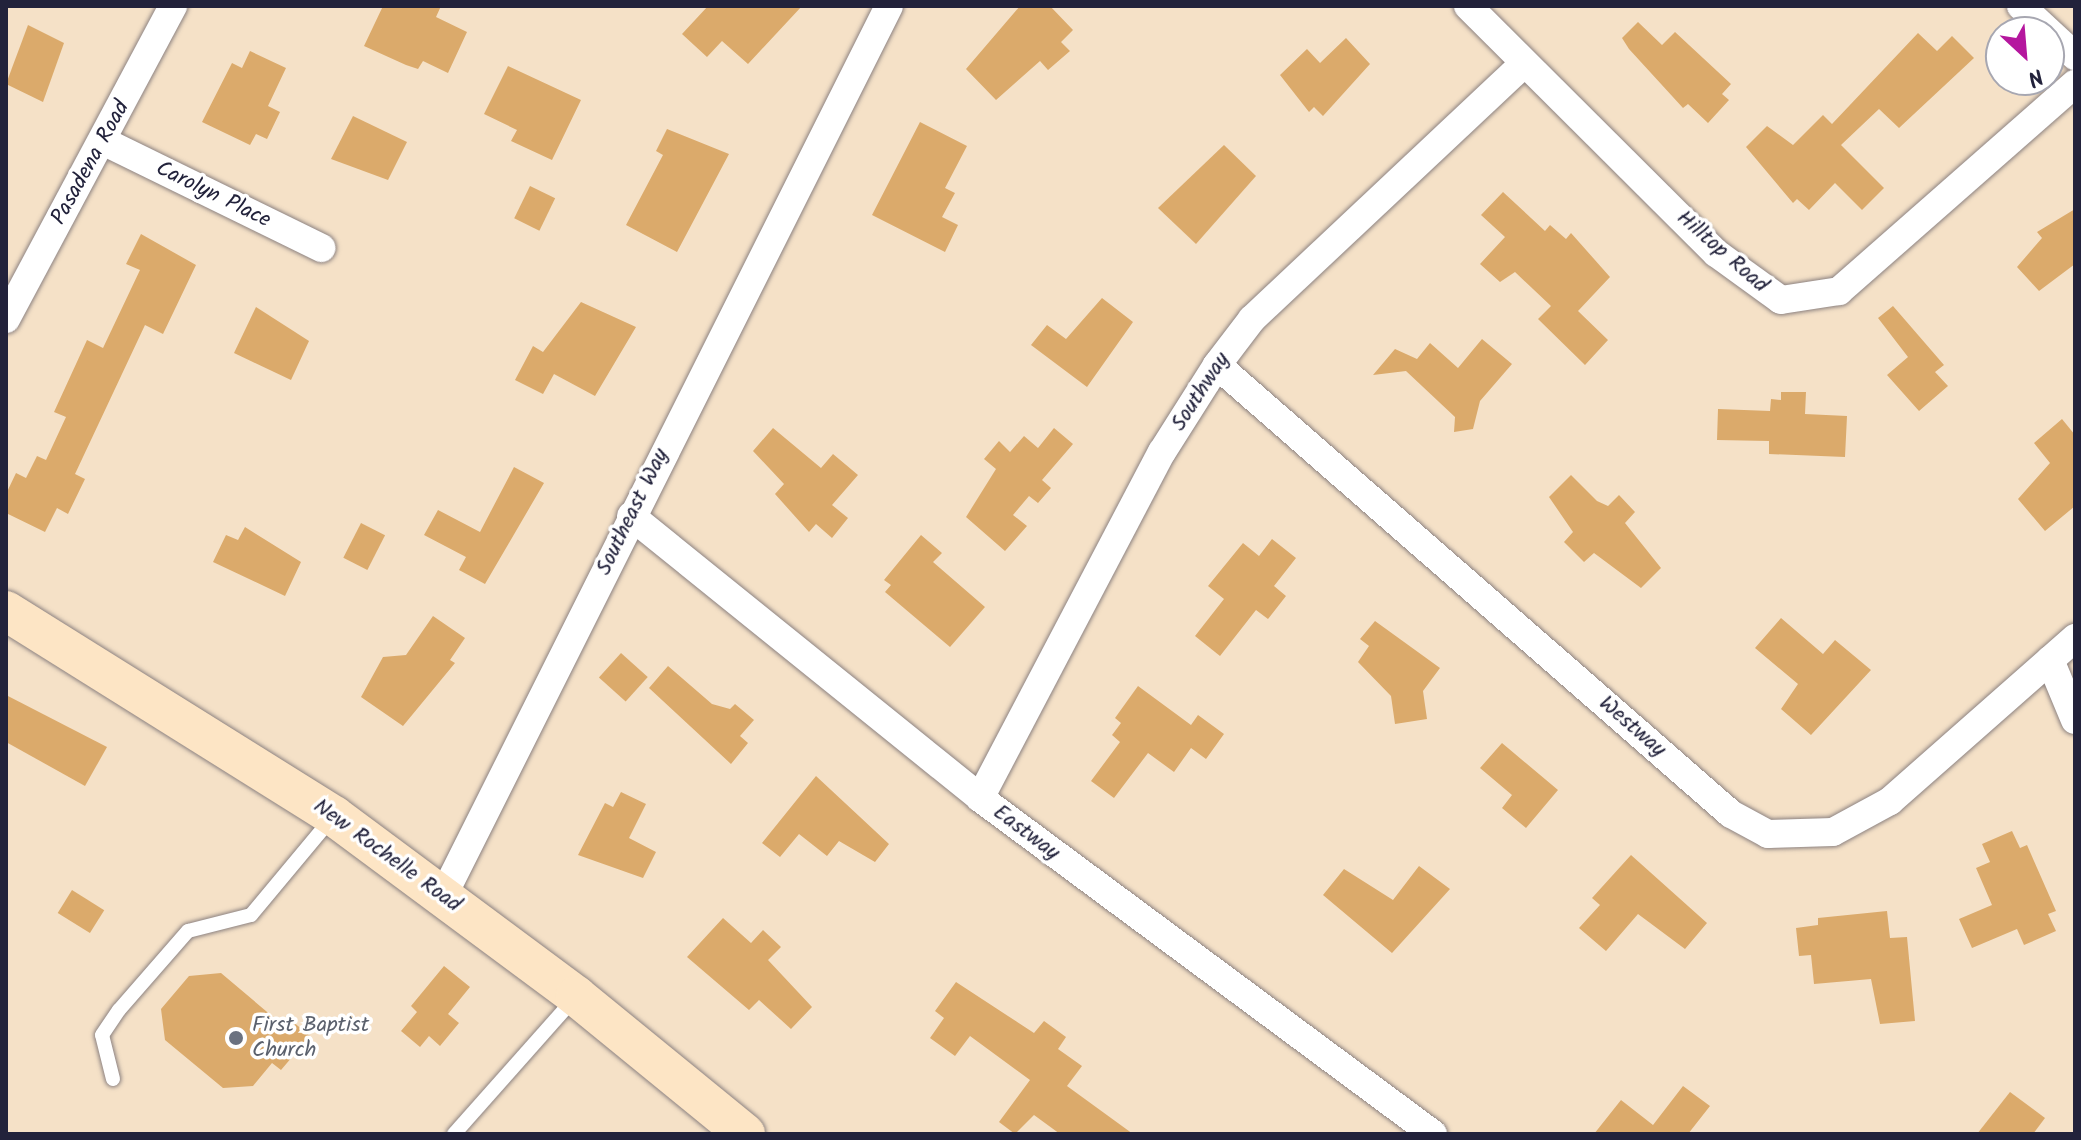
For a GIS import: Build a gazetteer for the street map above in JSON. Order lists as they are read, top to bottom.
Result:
{
  "streets": {
    "main road": ["New Rochelle Road"],
    "street": [
      "Pasadena Road",
      "Carolyn Place",
      "Hilltop Road",
      "Southway",
      "Southeast Way",
      "Westway",
      "Eastway"
    ]
  },
  "crossings": [
    ["Pasadena Road", "Carolyn Place"],
    ["Hilltop Road", "Southway"],
    ["Southway", "Westway"],
    ["Southway", "Eastway"],
    ["Southeast Way", "Eastway"],
    ["Southeast Way", "New Rochelle Road"]
  ],
  "places": ["First Baptist Church"],
  "north": "bottom right"
}
